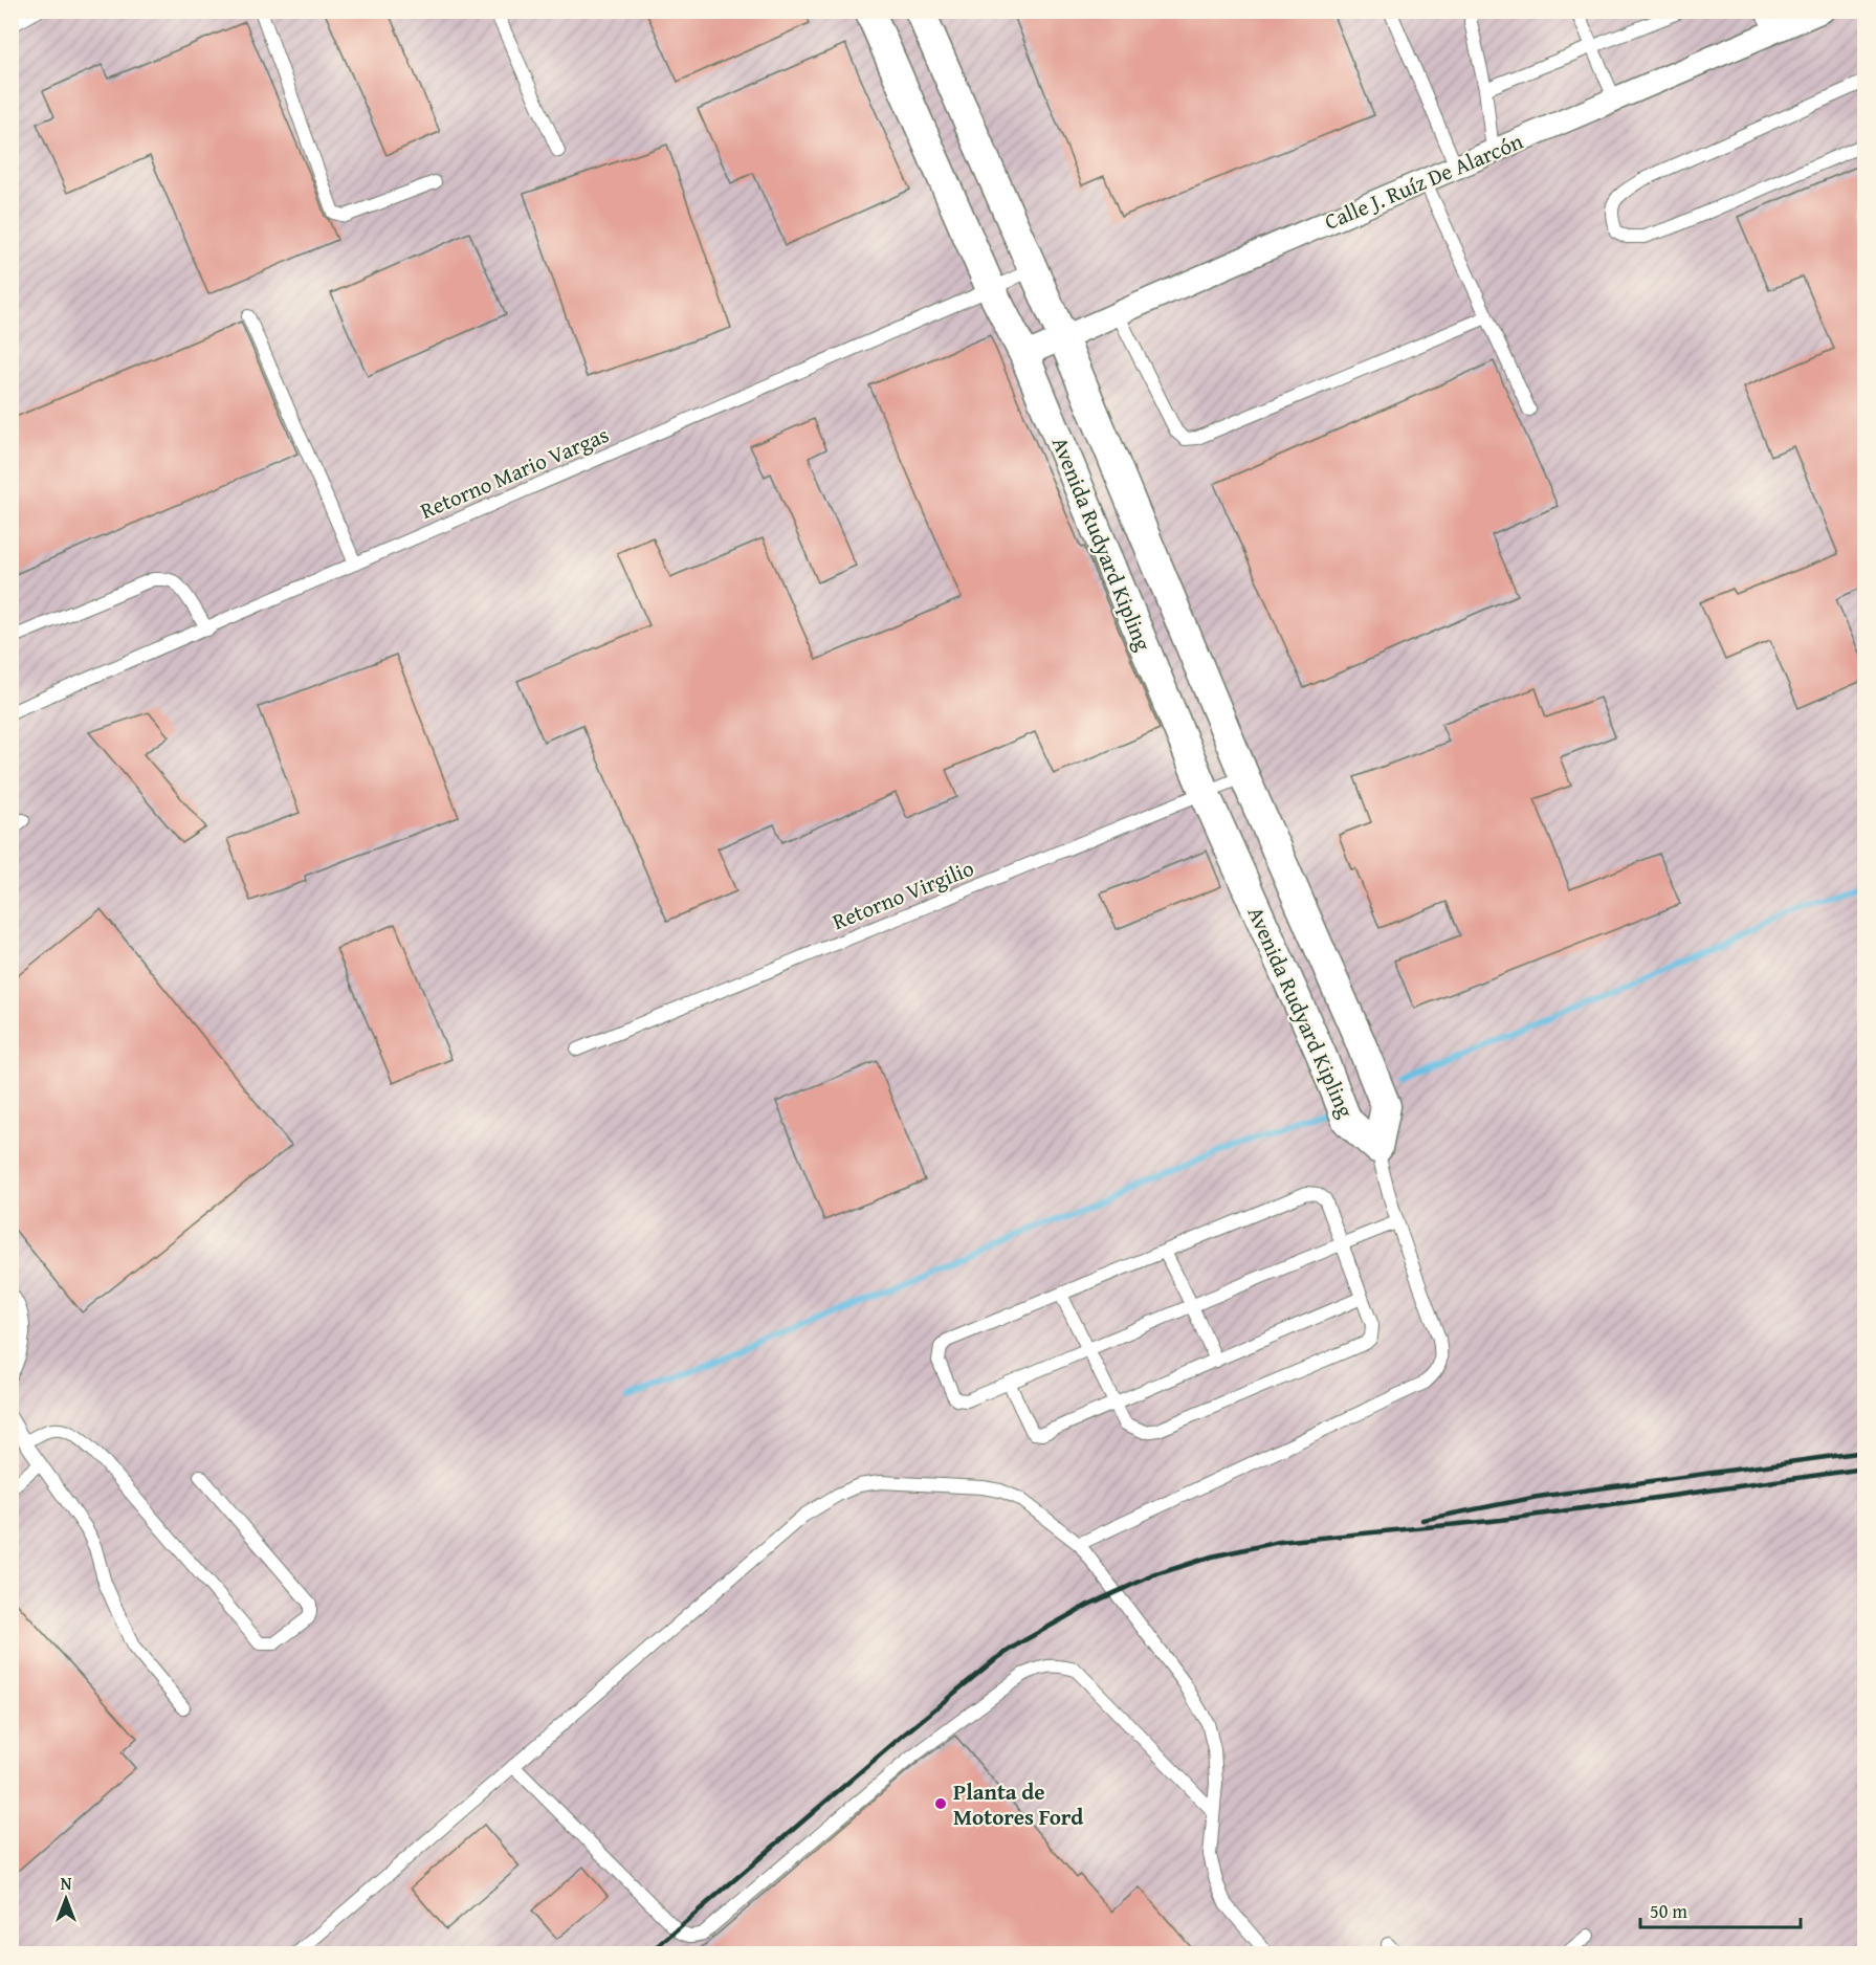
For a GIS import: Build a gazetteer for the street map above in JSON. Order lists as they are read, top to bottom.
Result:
{
  "streets": {
    "street": ["Calle J. Ruíz De Alarcón", "Avenida Rudyard Kipling"],
    "lane": ["Retorno Mario Vargas", "Retorno Virgilio"]
  },
  "crossings": [
    ["Calle J. Ruíz De Alarcón", "Avenida Rudyard Kipling"],
    ["Retorno Mario Vargas", "Avenida Rudyard Kipling"],
    ["Avenida Rudyard Kipling", "Retorno Virgilio"]
  ],
  "places": ["Planta de Motores Ford"],
  "scale_bar": "50 m",
  "north": "top"
}
